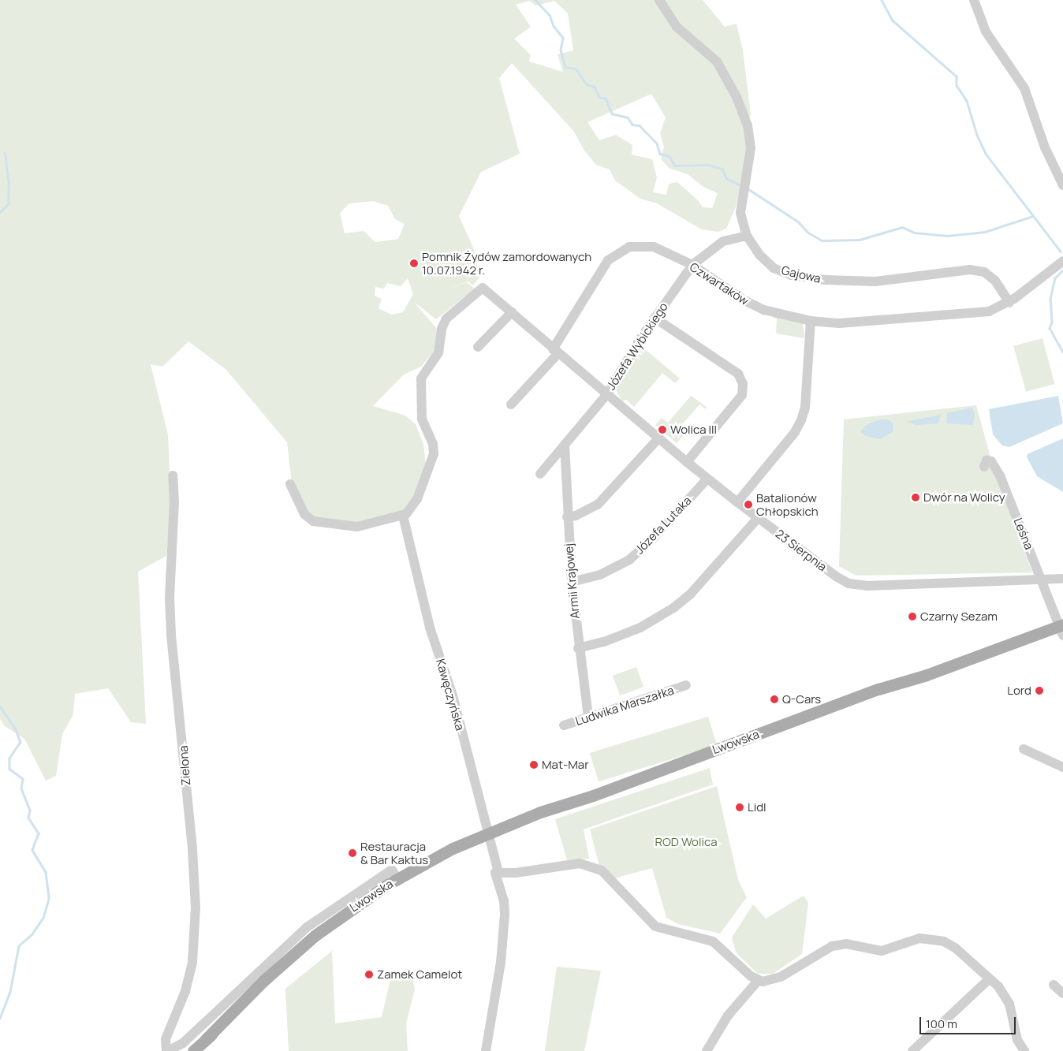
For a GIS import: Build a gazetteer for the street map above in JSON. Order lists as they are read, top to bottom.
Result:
{
  "streets": {
    "main road": ["Lwowska"],
    "street": [
      "Gajowa",
      "Czwartaków",
      "Józefa Wybickiego",
      "Józefa Lutaka",
      "Leśna",
      "23 Sierpnia",
      "Armii Krajowej",
      "Kawęczyńska",
      "Ludwika Marszałka",
      "Zielona"
    ]
  },
  "crossings": [
    ["Gajowa", "Czwartaków"],
    ["Gajowa", "Józefa Wybickiego"],
    ["Czwartaków", "Józefa Wybickiego"],
    ["Czwartaków", "23 Sierpnia"],
    ["Józefa Wybickiego", "23 Sierpnia"],
    ["Józefa Wybickiego", "Armii Krajowej"],
    ["Józefa Lutaka", "23 Sierpnia"],
    ["Józefa Lutaka", "Armii Krajowej"],
    ["Leśna", "23 Sierpnia"],
    ["Leśna", "Lwowska"],
    ["23 Sierpnia", "Kawęczyńska"],
    ["Armii Krajowej", "Ludwika Marszałka"],
    ["Kawęczyńska", "Lwowska"]
  ],
  "parks": ["ROD Wolica"],
  "places": [
    "Pomnik Żydów zamordowanych 10.07.1942 r.",
    "Wolica III",
    "Dwór na Wolicy",
    "Batalionów Chłopskich",
    "Czarny Sezam",
    "Lord",
    "Q-Cars",
    "Mat-Mar",
    "Lidl",
    "Restauracja & Bar Kaktus",
    "Zamek Camelot"
  ],
  "scale_bar": "100 m"
}
